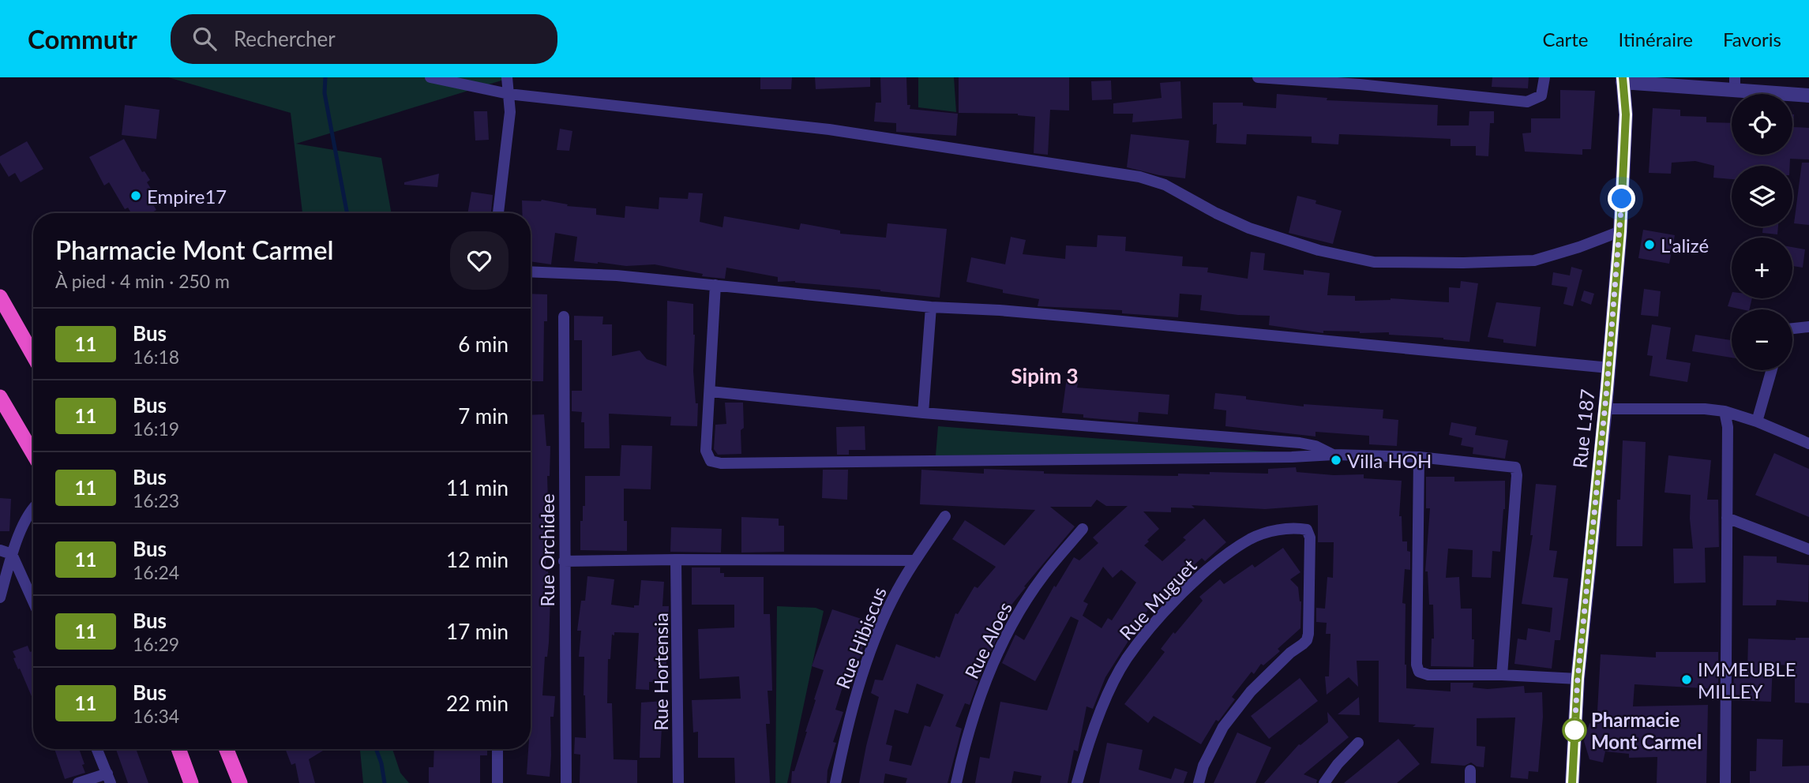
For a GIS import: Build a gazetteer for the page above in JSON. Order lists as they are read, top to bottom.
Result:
{
  "streets": {
    "street": [
      "Rue L187",
      "Rue Orchidee",
      "Rue Muguet",
      "Rue Hibiscus",
      "Rue Aloes",
      "Rue Hortensia"
    ]
  },
  "districts": ["Sipim 3"],
  "places": [
    "Empire17",
    "L'alizé",
    "Villa HOH",
    "IMMEUBLE MILLEY",
    "Pharmacie Mont Carmel"
  ],
  "lines": ["bus line 11"],
  "page": {
    "header": "Commutr",
    "search": "Rechercher",
    "nav": ["Carte", "Itinéraire", "Favoris"],
    "map_buttons": ["+", "−"],
    "heading": ["Pharmacie Mont Carmel", "À pied · 4 min · 250 m"],
    "list": [
      {
        "mark": "11",
        "name": "Bus",
        "note": "16:18",
        "value": "6 min"
      },
      {
        "mark": "11",
        "name": "Bus",
        "note": "16:19",
        "value": "7 min"
      },
      {
        "mark": "11",
        "name": "Bus",
        "note": "16:23",
        "value": "11 min"
      },
      {
        "mark": "11",
        "name": "Bus",
        "note": "16:24",
        "value": "12 min"
      },
      {
        "mark": "11",
        "name": "Bus",
        "note": "16:29",
        "value": "17 min"
      },
      {
        "mark": "11",
        "name": "Bus",
        "note": "16:34",
        "value": "22 min"
      }
    ]
  }
}
